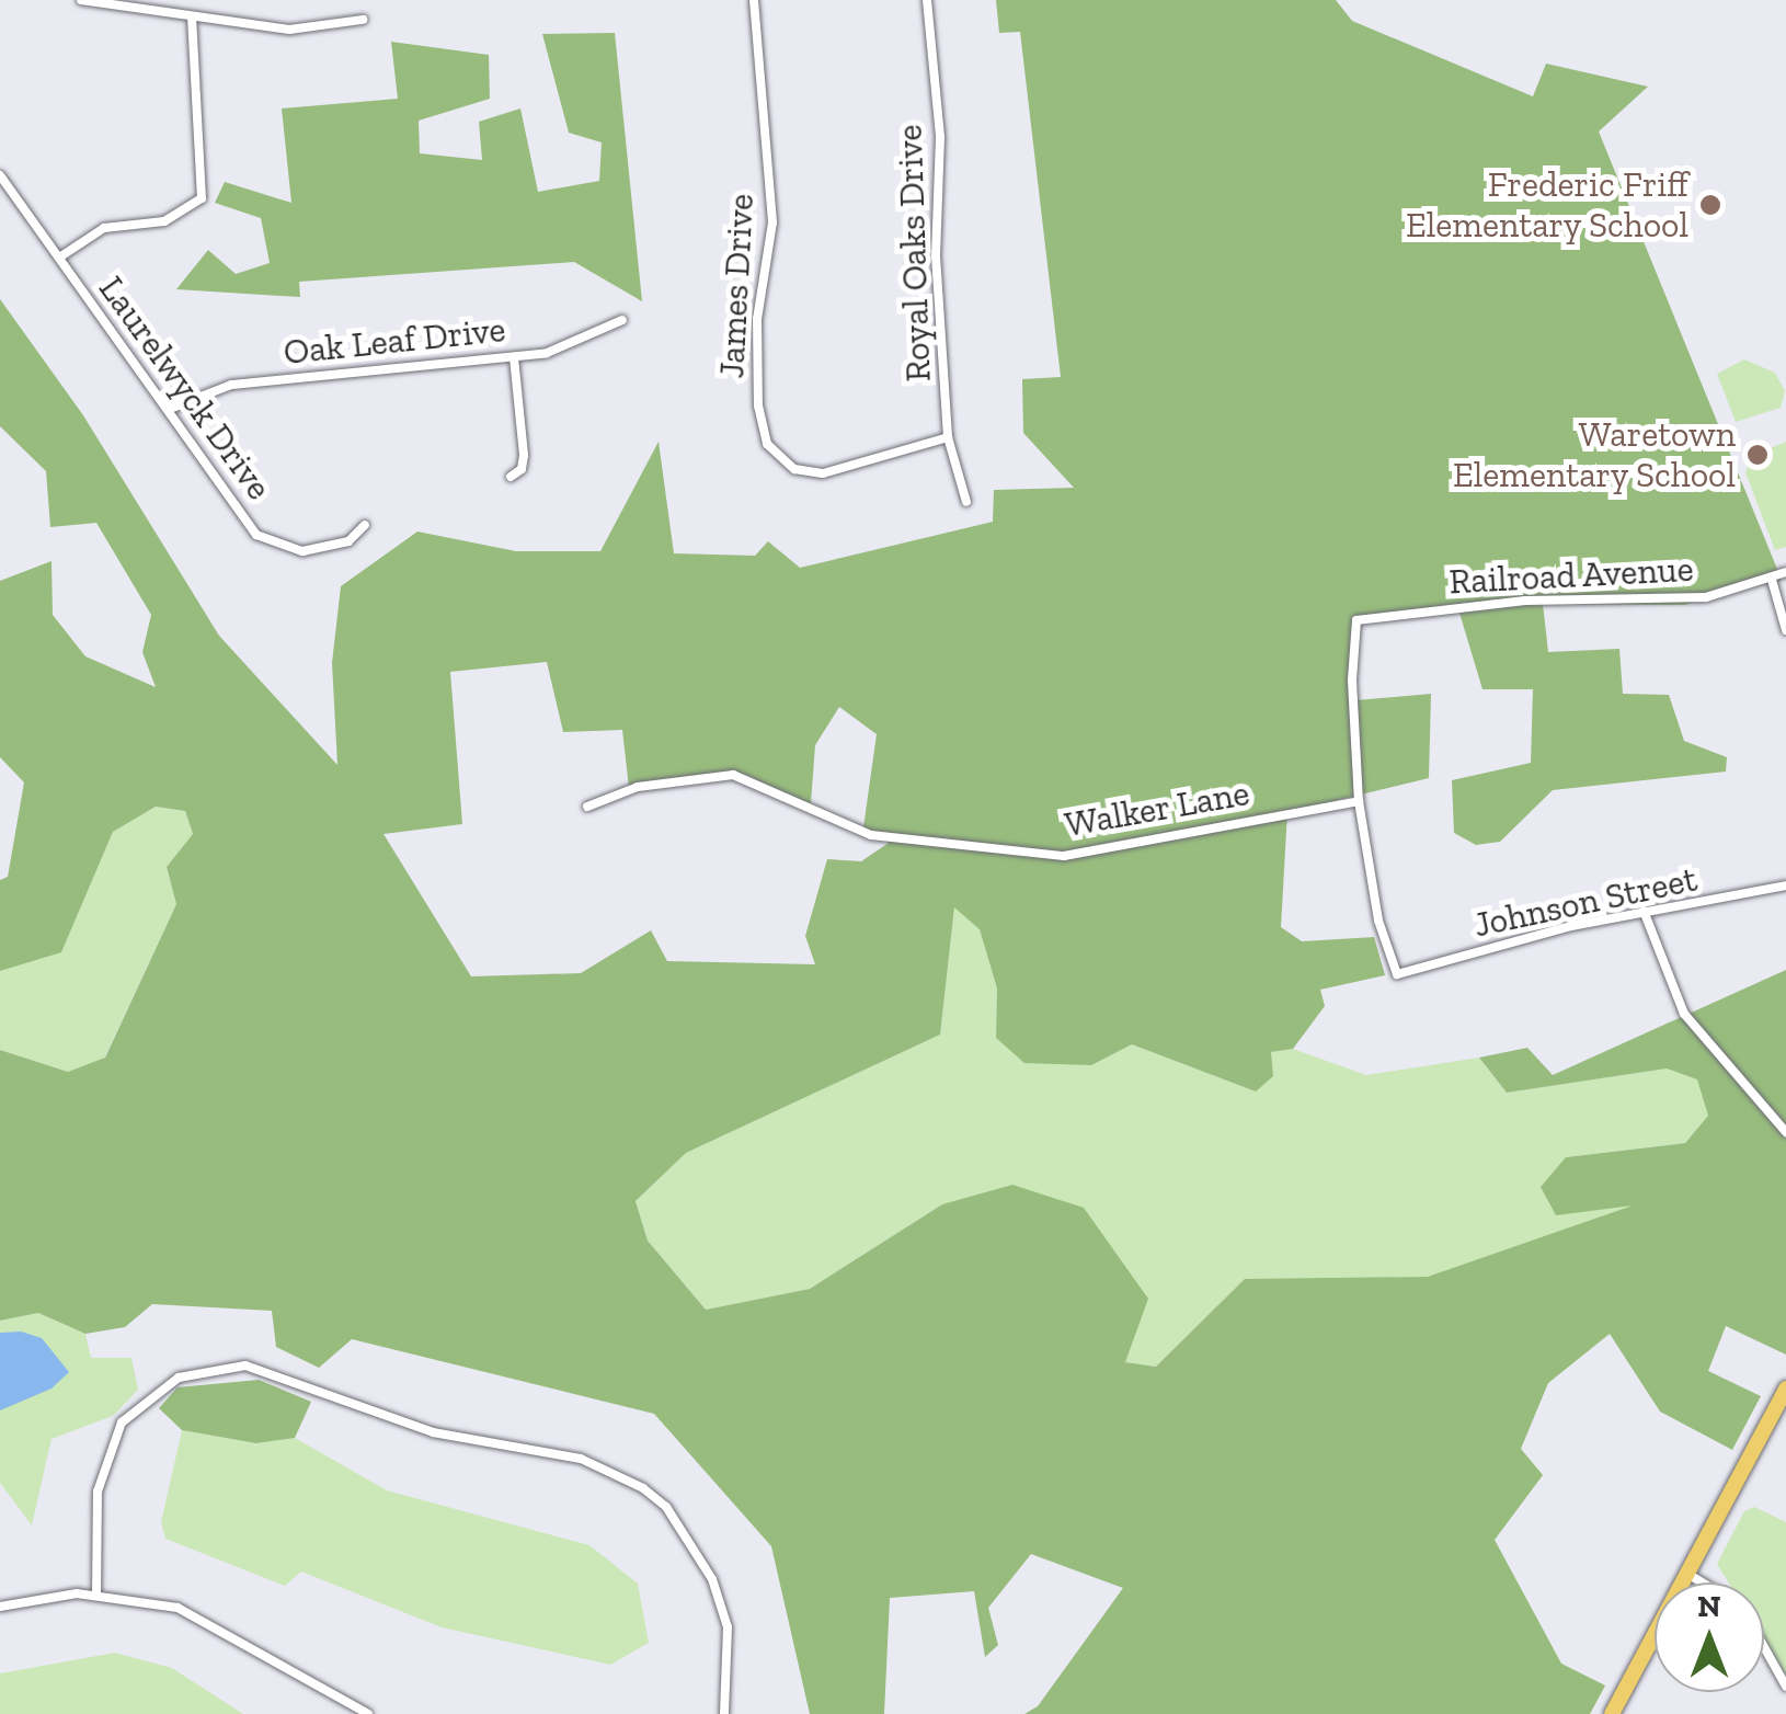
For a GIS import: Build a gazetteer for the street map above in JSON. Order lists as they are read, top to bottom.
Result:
{
  "streets": {
    "street": [
      "Royal Oaks Drive",
      "James Drive",
      "Oak Leaf Drive",
      "Laurelwyck Drive",
      "Railroad Avenue",
      "Walker Lane",
      "Johnson Street"
    ]
  },
  "crossings": [
    ["Royal Oaks Drive", "James Drive"],
    ["Oak Leaf Drive", "Laurelwyck Drive"],
    ["Railroad Avenue", "Walker Lane"],
    ["Railroad Avenue", "Johnson Street"],
    ["Walker Lane", "Johnson Street"]
  ],
  "places": ["Frederic Friff Elementary School", "Waretown Elementary School"],
  "north": "top"
}
